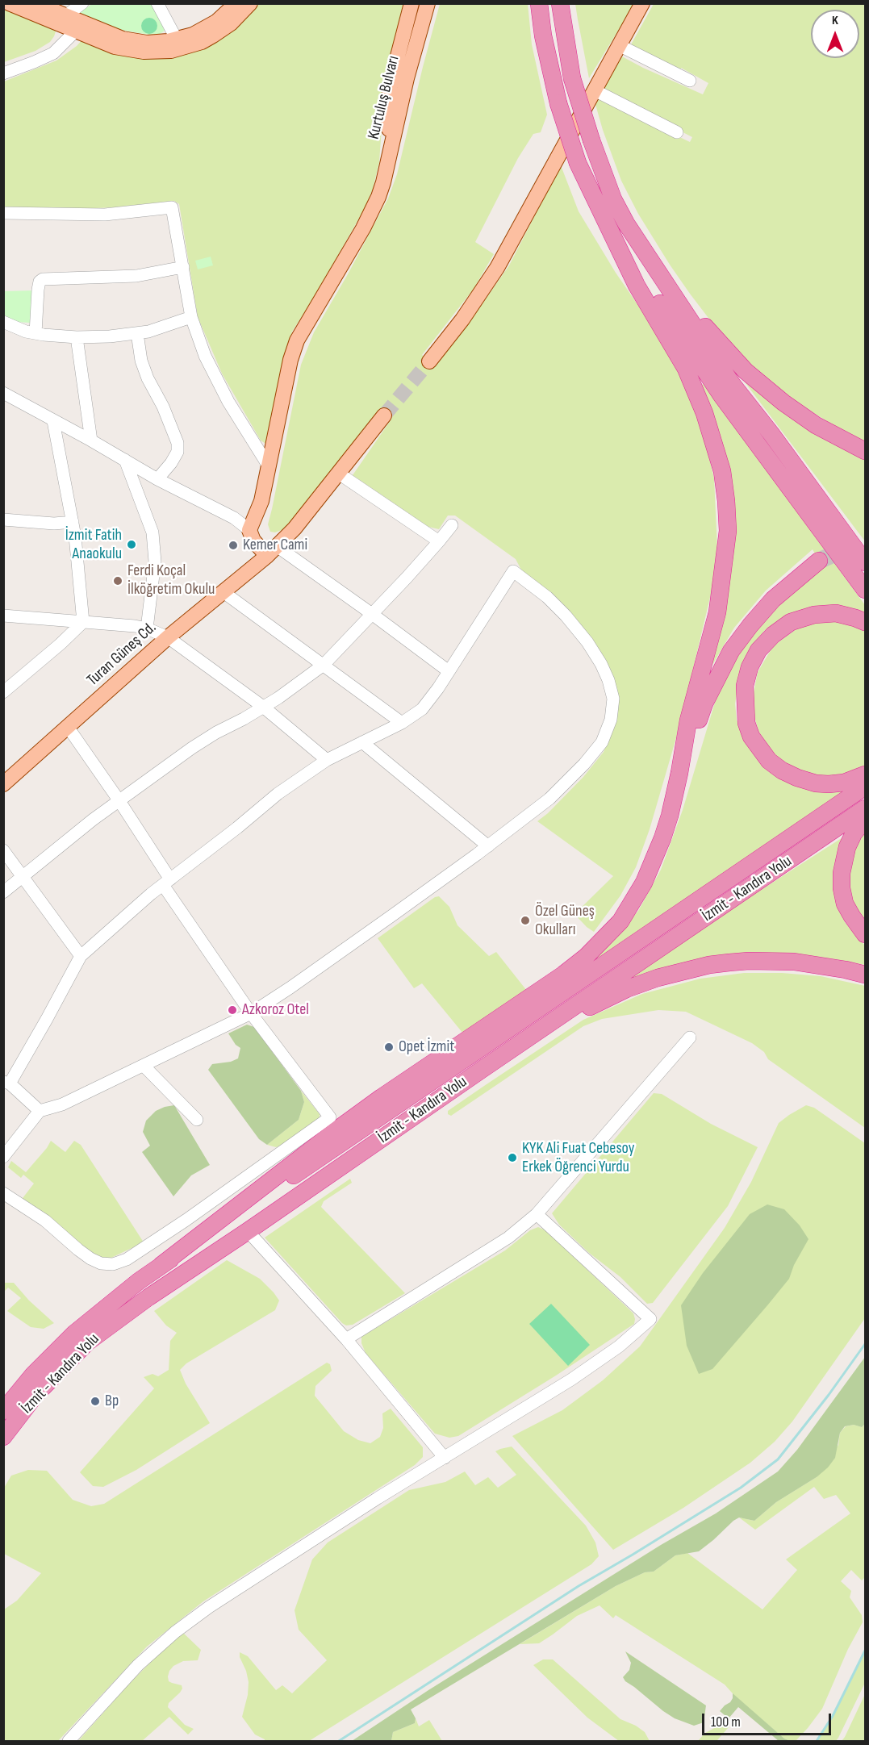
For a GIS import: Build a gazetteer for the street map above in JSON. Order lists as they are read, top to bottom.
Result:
{
  "streets": {
    "highway": ["İzmit - Kandıra Yolu"],
    "main road": ["Kurtuluş Bulvarı", "Turan Güneş Cd."]
  },
  "places": [
    "İzmit Fatih Anaokulu",
    "Kemer Cami",
    "Ferdi Koçal İlköğretim Okulu",
    "Özel Güneş Okulları",
    "Azkoroz Otel",
    "Opet İzmit",
    "KYK Ali Fuat Cebesoy Erkek Öğrenci Yurdu",
    "Bp"
  ],
  "scale_bar": "100 m",
  "north": "top"
}
